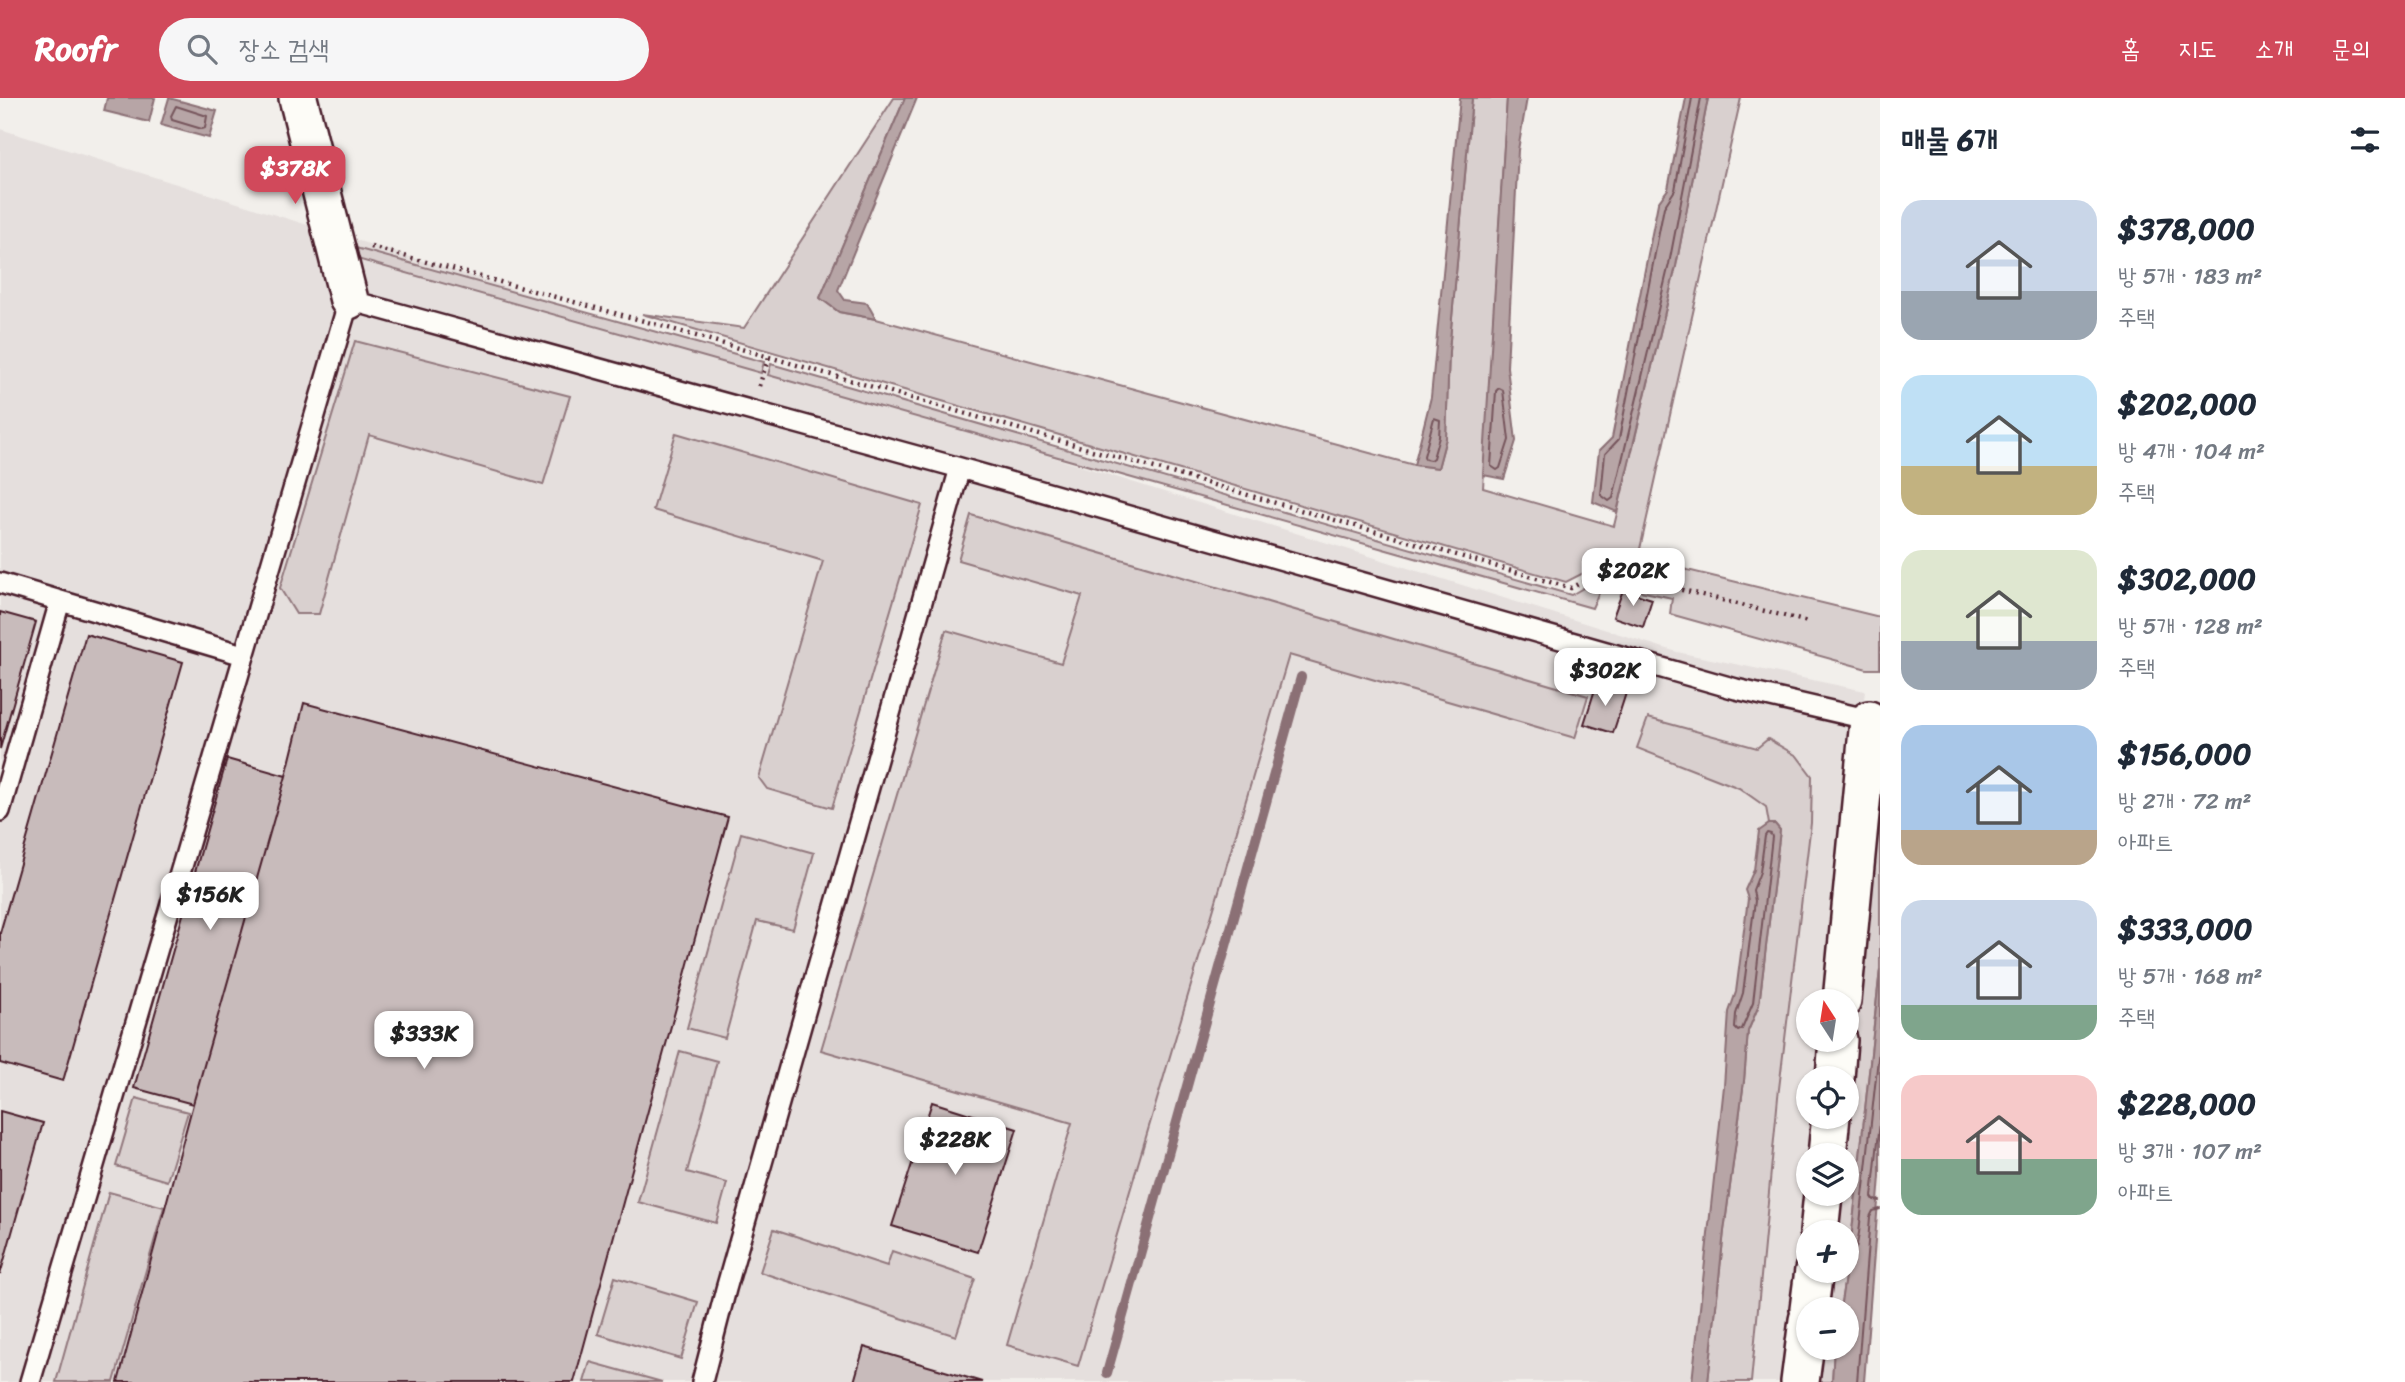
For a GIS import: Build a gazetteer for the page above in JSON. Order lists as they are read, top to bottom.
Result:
{
  "north": "top",
  "page": {
    "header": "Roofr",
    "search": "장소 검색",
    "nav": [
      "홈",
      "지도",
      "소개",
      "문의"
    ],
    "heading": "매물 6개",
    "price": [
      "$378K",
      "$202K",
      "$302K",
      "$156K",
      "$333K",
      "$228K"
    ],
    "list": [
      {
        "name": "$378,000",
        "note": "방 5개 · 183 m² · 주택"
      },
      {
        "name": "$202,000",
        "note": "방 4개 · 104 m² · 주택"
      },
      {
        "name": "$302,000",
        "note": "방 5개 · 128 m² · 주택"
      },
      {
        "name": "$156,000",
        "note": "방 2개 · 72 m² · 아파트"
      },
      {
        "name": "$333,000",
        "note": "방 5개 · 168 m² · 주택"
      },
      {
        "name": "$228,000",
        "note": "방 3개 · 107 m² · 아파트"
      }
    ],
    "map_buttons": ["+", "−"]
  }
}
